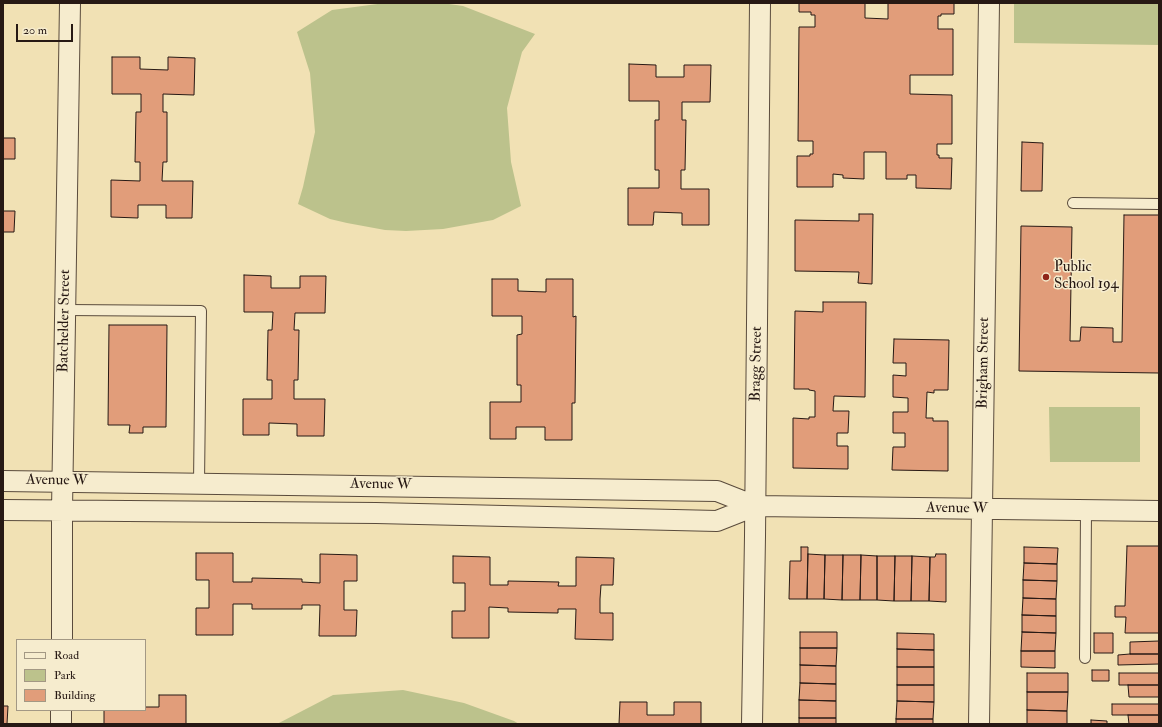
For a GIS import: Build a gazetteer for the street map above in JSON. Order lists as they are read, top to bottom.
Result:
{
  "streets": {
    "street": [
      "Batchelder Street",
      "Brigham Street",
      "Bragg Street",
      "Avenue W"
    ]
  },
  "crossings": [
    ["Batchelder Street", "Avenue W"],
    ["Brigham Street", "Avenue W"],
    ["Bragg Street", "Avenue W"]
  ],
  "places": ["Public School 194"],
  "legend": ["Road", "Park", "Building"],
  "scale_bar": "20 m"
}
